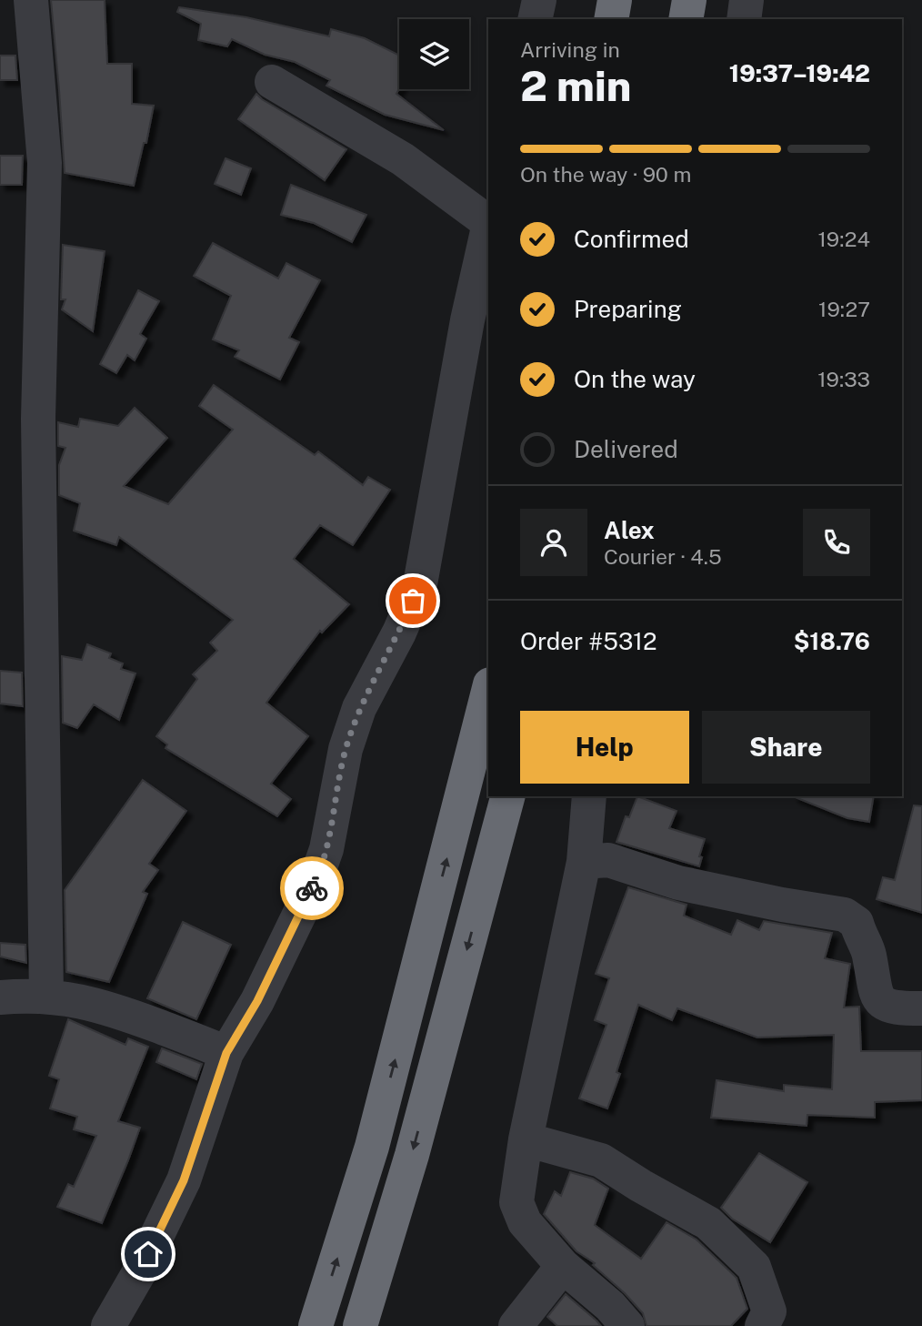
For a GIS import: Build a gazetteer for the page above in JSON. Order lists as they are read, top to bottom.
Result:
{
  "page": {
    "heading": ["2 min", "Arriving in", "19:37–19:42"],
    "panel": [
      "Alex",
      "Courier · 4.5",
      "Order #5312",
      "$18.76"
    ],
    "bar": "On the way · 90 m",
    "list": [
      ["Confirmed", "19:24"],
      ["Preparing", "19:27"],
      ["On the way", "19:33"],
      "Delivered"
    ],
    "buttons": ["Help", "Share"]
  }
}
